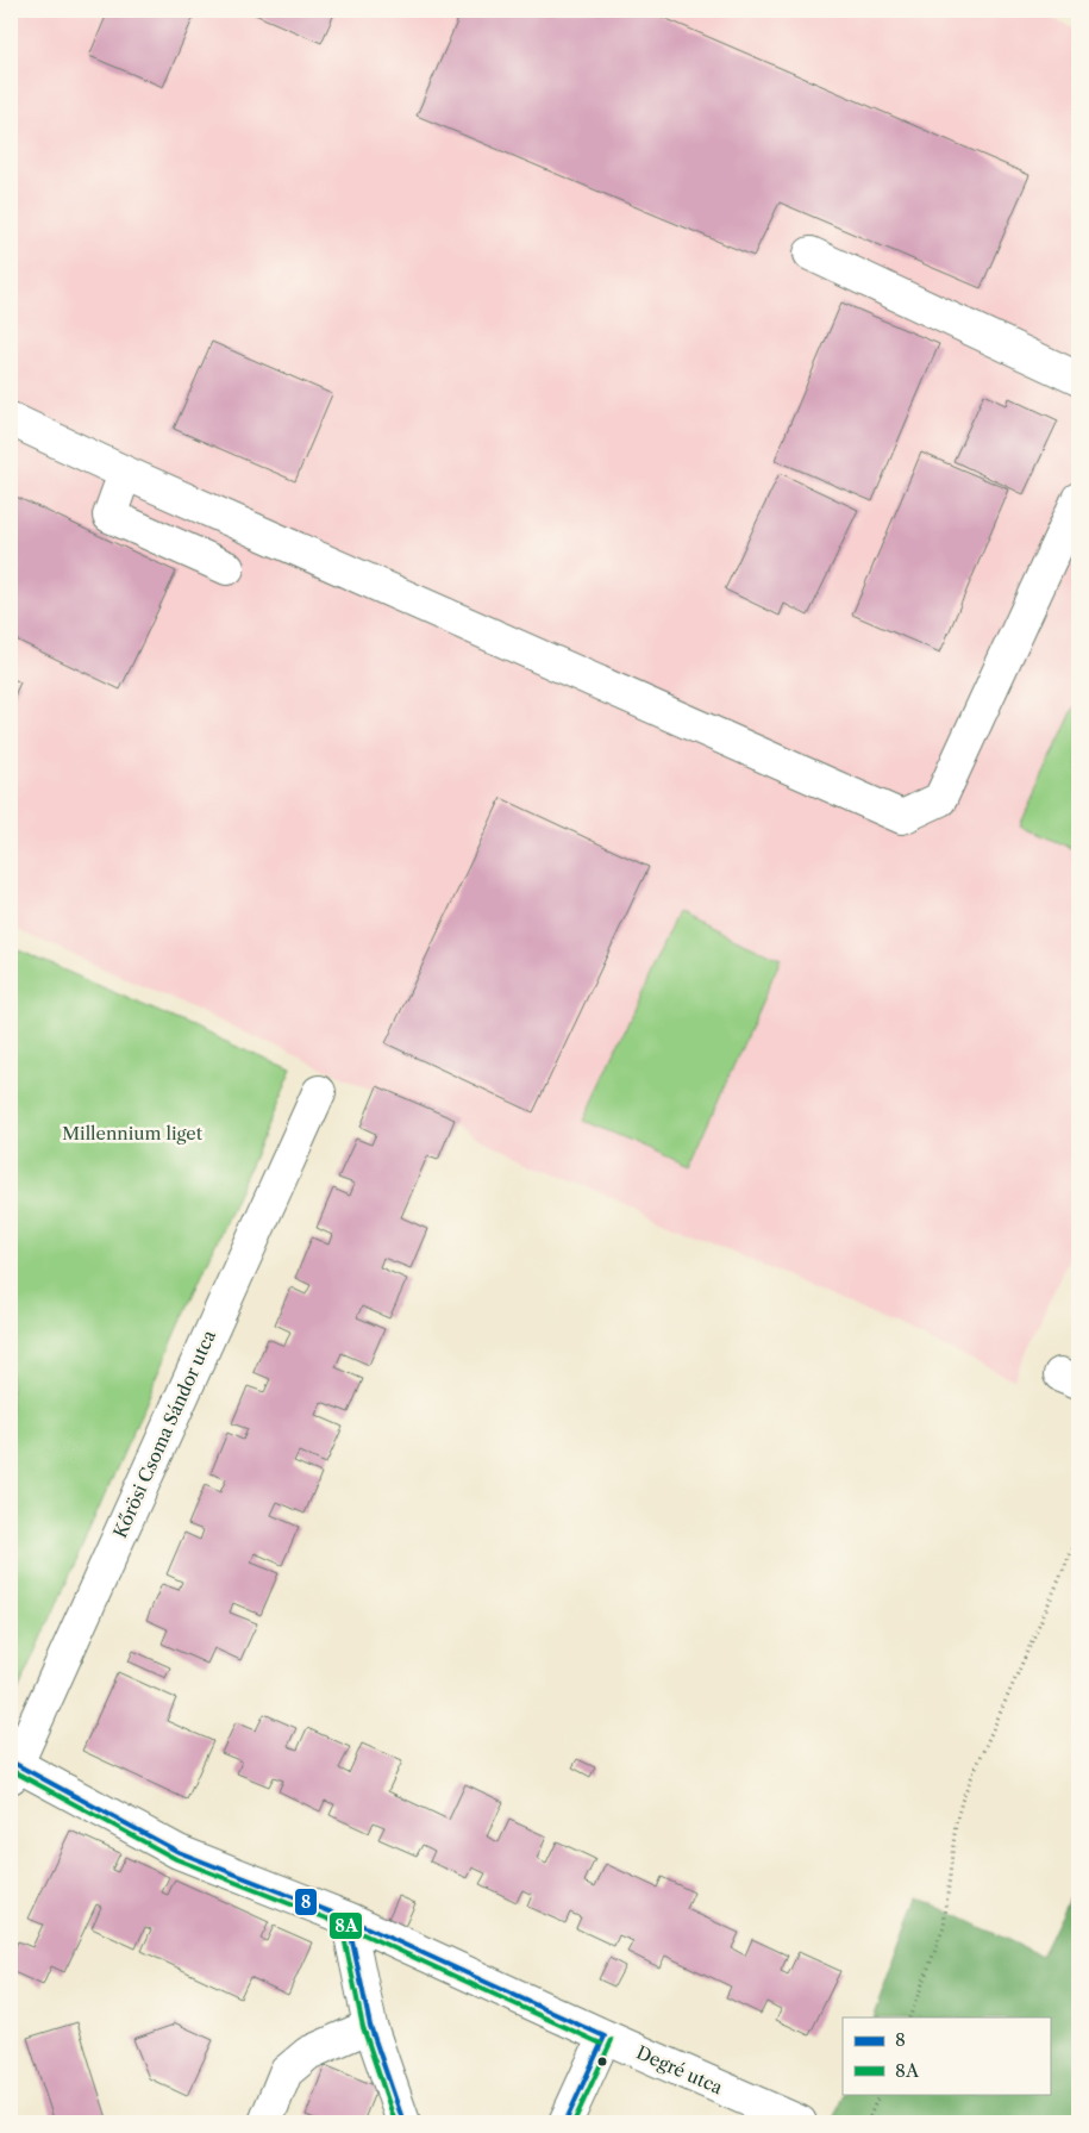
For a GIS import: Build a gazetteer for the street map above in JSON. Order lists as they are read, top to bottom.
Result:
{
  "streets": {
    "street": ["Kőrösi Csoma Sándor utca", "Degré utca"]
  },
  "crossings": [
    ["Kőrösi Csoma Sándor utca", "Degré utca"]
  ],
  "parks": ["Millennium liget"],
  "lines": ["transit line 8", "transit line 8A"],
  "legend": ["8", "8A"]
}
